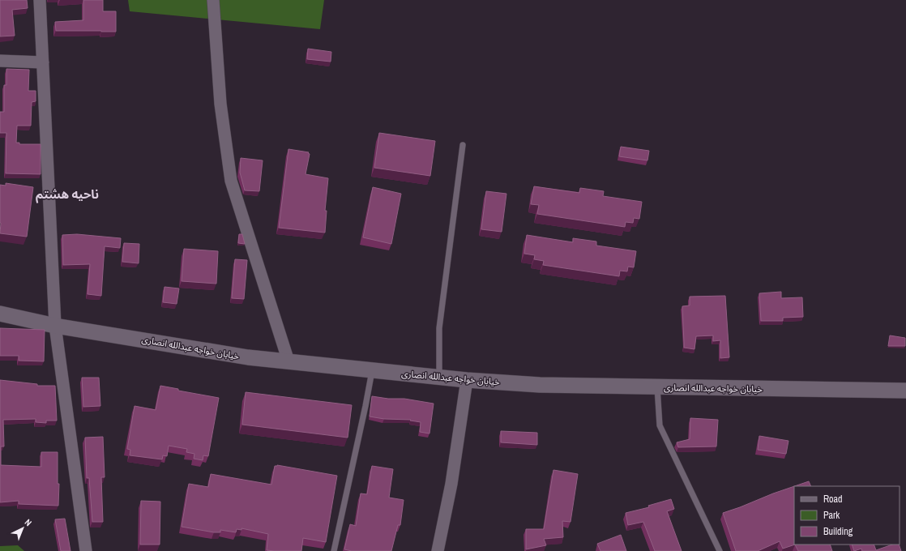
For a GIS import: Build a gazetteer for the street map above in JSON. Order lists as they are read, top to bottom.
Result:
{
  "streets": {
    "street": ["خیابان خواجه عبدالله انصاری"]
  },
  "districts": ["ناحیه هشتم"],
  "legend": ["Road", "Park", "Building"],
  "north": "top right"
}
